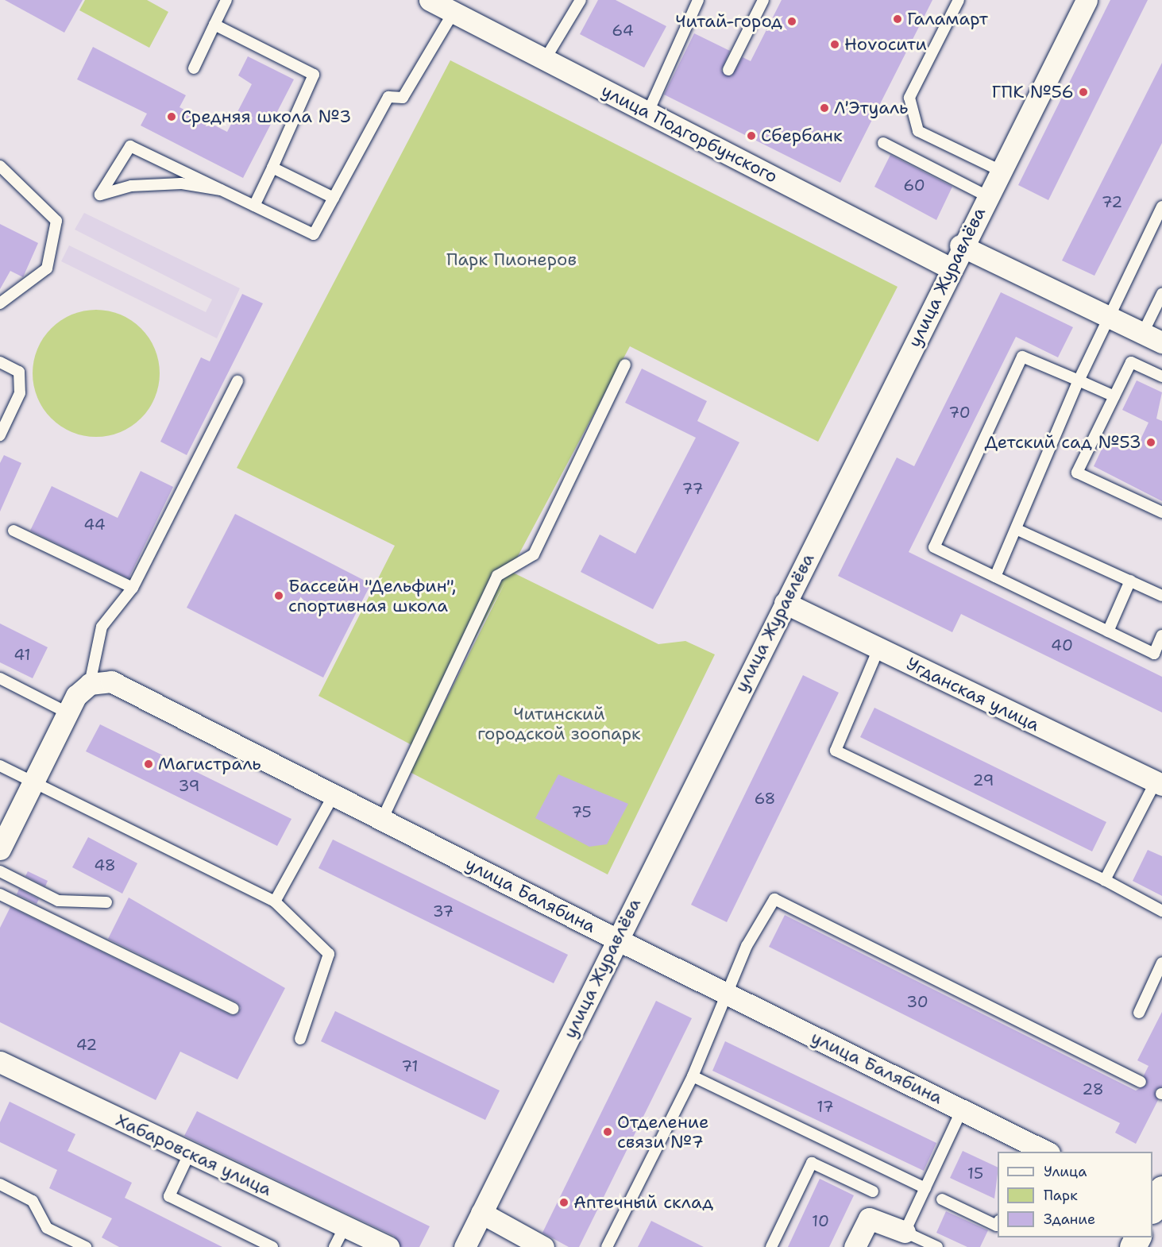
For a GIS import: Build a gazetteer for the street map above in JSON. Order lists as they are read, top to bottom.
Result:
{
  "streets": {
    "street": [
      "улица Подгорбунского",
      "улица Журавлёва",
      "Угданская улица",
      "улица Балябина",
      "Хабаровская улица"
    ]
  },
  "crossings": [
    ["улица Подгорбунского", "улица Журавлёва"],
    ["улица Журавлёва", "Угданская улица"],
    ["улица Журавлёва", "улица Балябина"]
  ],
  "parks": ["Парк Пионеров", "Читинский городской зоопарк"],
  "places": [
    "Галамарт",
    "Читай-город",
    "Ноvосити",
    "ГПК №56",
    "Л'Этуаль",
    "Средняя школа №3",
    "Сбербанк",
    "Детский сад №53",
    "Бассейн \"Дельфин\", спортивная школа",
    "Магистраль",
    "Отделение связи №7",
    "Аптечный склад"
  ],
  "house_numbers": [
    "64",
    "60",
    "72",
    "70",
    "77",
    "44",
    "40",
    "41",
    "29",
    "39",
    "68",
    "75",
    "48",
    "37",
    "30",
    "42",
    "71",
    "28",
    "17",
    "15",
    "10"
  ],
  "legend": ["Улица", "Парк", "Здание"]
}
